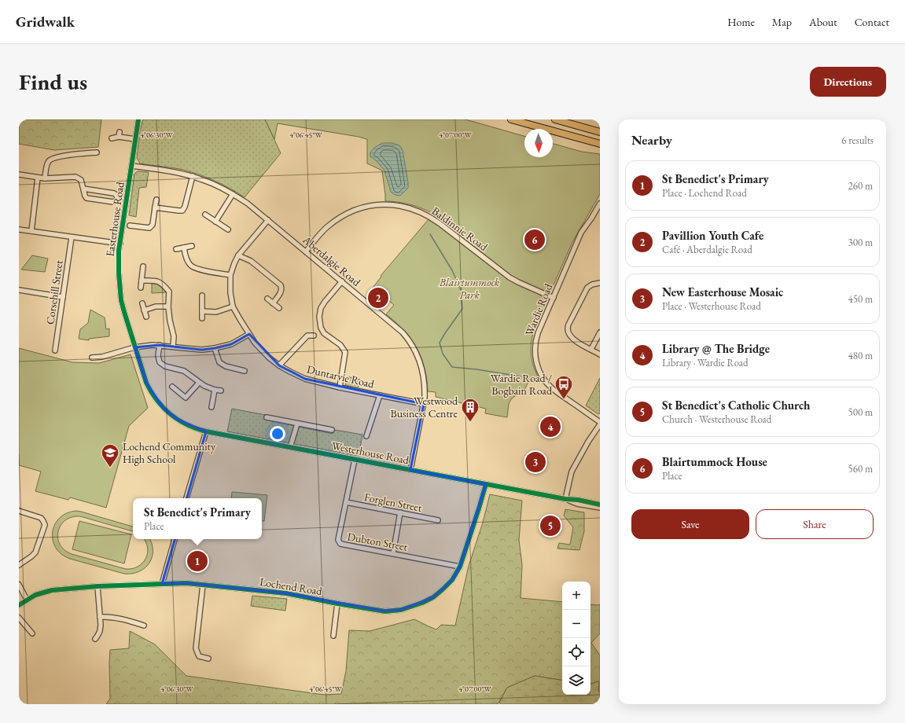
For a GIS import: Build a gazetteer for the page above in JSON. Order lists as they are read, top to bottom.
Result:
{
  "streets": {
    "street": [
      "Easterhouse Road",
      "Baldinnie Road",
      "Aberdalgie Road",
      "Corsehill Street",
      "Wardie Road",
      "Duntarvie Road",
      "Westerhouse Road",
      "Forglen Street",
      "Dubton Street",
      "Lochend Road"
    ]
  },
  "crossings": [
    ["Easterhouse Road", "Aberdalgie Road"],
    ["Easterhouse Road", "Westerhouse Road"],
    ["Baldinnie Road", "Aberdalgie Road"],
    ["Baldinnie Road", "Wardie Road"],
    ["Aberdalgie Road", "Duntarvie Road"],
    ["Aberdalgie Road", "Westerhouse Road"],
    ["Westerhouse Road", "Dubton Street"],
    ["Westerhouse Road", "Lochend Road"],
    ["Forglen Street", "Dubton Street"],
    ["Dubton Street", "Lochend Road"]
  ],
  "parks": ["Blairtummock Park"],
  "places": {
    "bus stop": ["Wardie Road / Bogbain Road"],
    "building": ["Westwood Business Centre"],
    "school or university": ["Lochend Community High School"]
  },
  "north": "bottom",
  "page": {
    "header": "Gridwalk",
    "nav": [
      "Home",
      "Map",
      "About",
      "Contact"
    ],
    "buttons": [
      "Directions",
      ["Save", "Share"]
    ],
    "title": "Find us",
    "heading": ["Nearby", "6 results"],
    "list": [
      {
        "mark": "1",
        "name": "St Benedict's Primary",
        "note": "Place · Lochend Road",
        "value": "260 m"
      },
      {
        "mark": "2",
        "name": "Pavillion Youth Cafe",
        "note": "Café · Aberdalgie Road",
        "value": "300 m"
      },
      {
        "mark": "3",
        "name": "New Easterhouse Mosaic",
        "note": "Place · Westerhouse Road",
        "value": "450 m"
      },
      {
        "mark": "4",
        "name": "Library @ The Bridge",
        "note": "Library · Wardie Road",
        "value": "480 m"
      },
      {
        "mark": "5",
        "name": "St Benedict's Catholic Church",
        "note": "Church · Westerhouse Road",
        "value": "500 m"
      },
      {
        "mark": "6",
        "name": "Blairtummock House",
        "note": "Place",
        "value": "560 m"
      }
    ],
    "pins": [
      "6",
      "2",
      "4",
      "3",
      "5",
      "1"
    ],
    "popup": ["St Benedict's Primary", "Place"],
    "map_buttons": ["+", "−"]
  },
  "coordinates": ["4°06'30\"W", "4°06'45\"W", "4°07'00\"W"]
}
